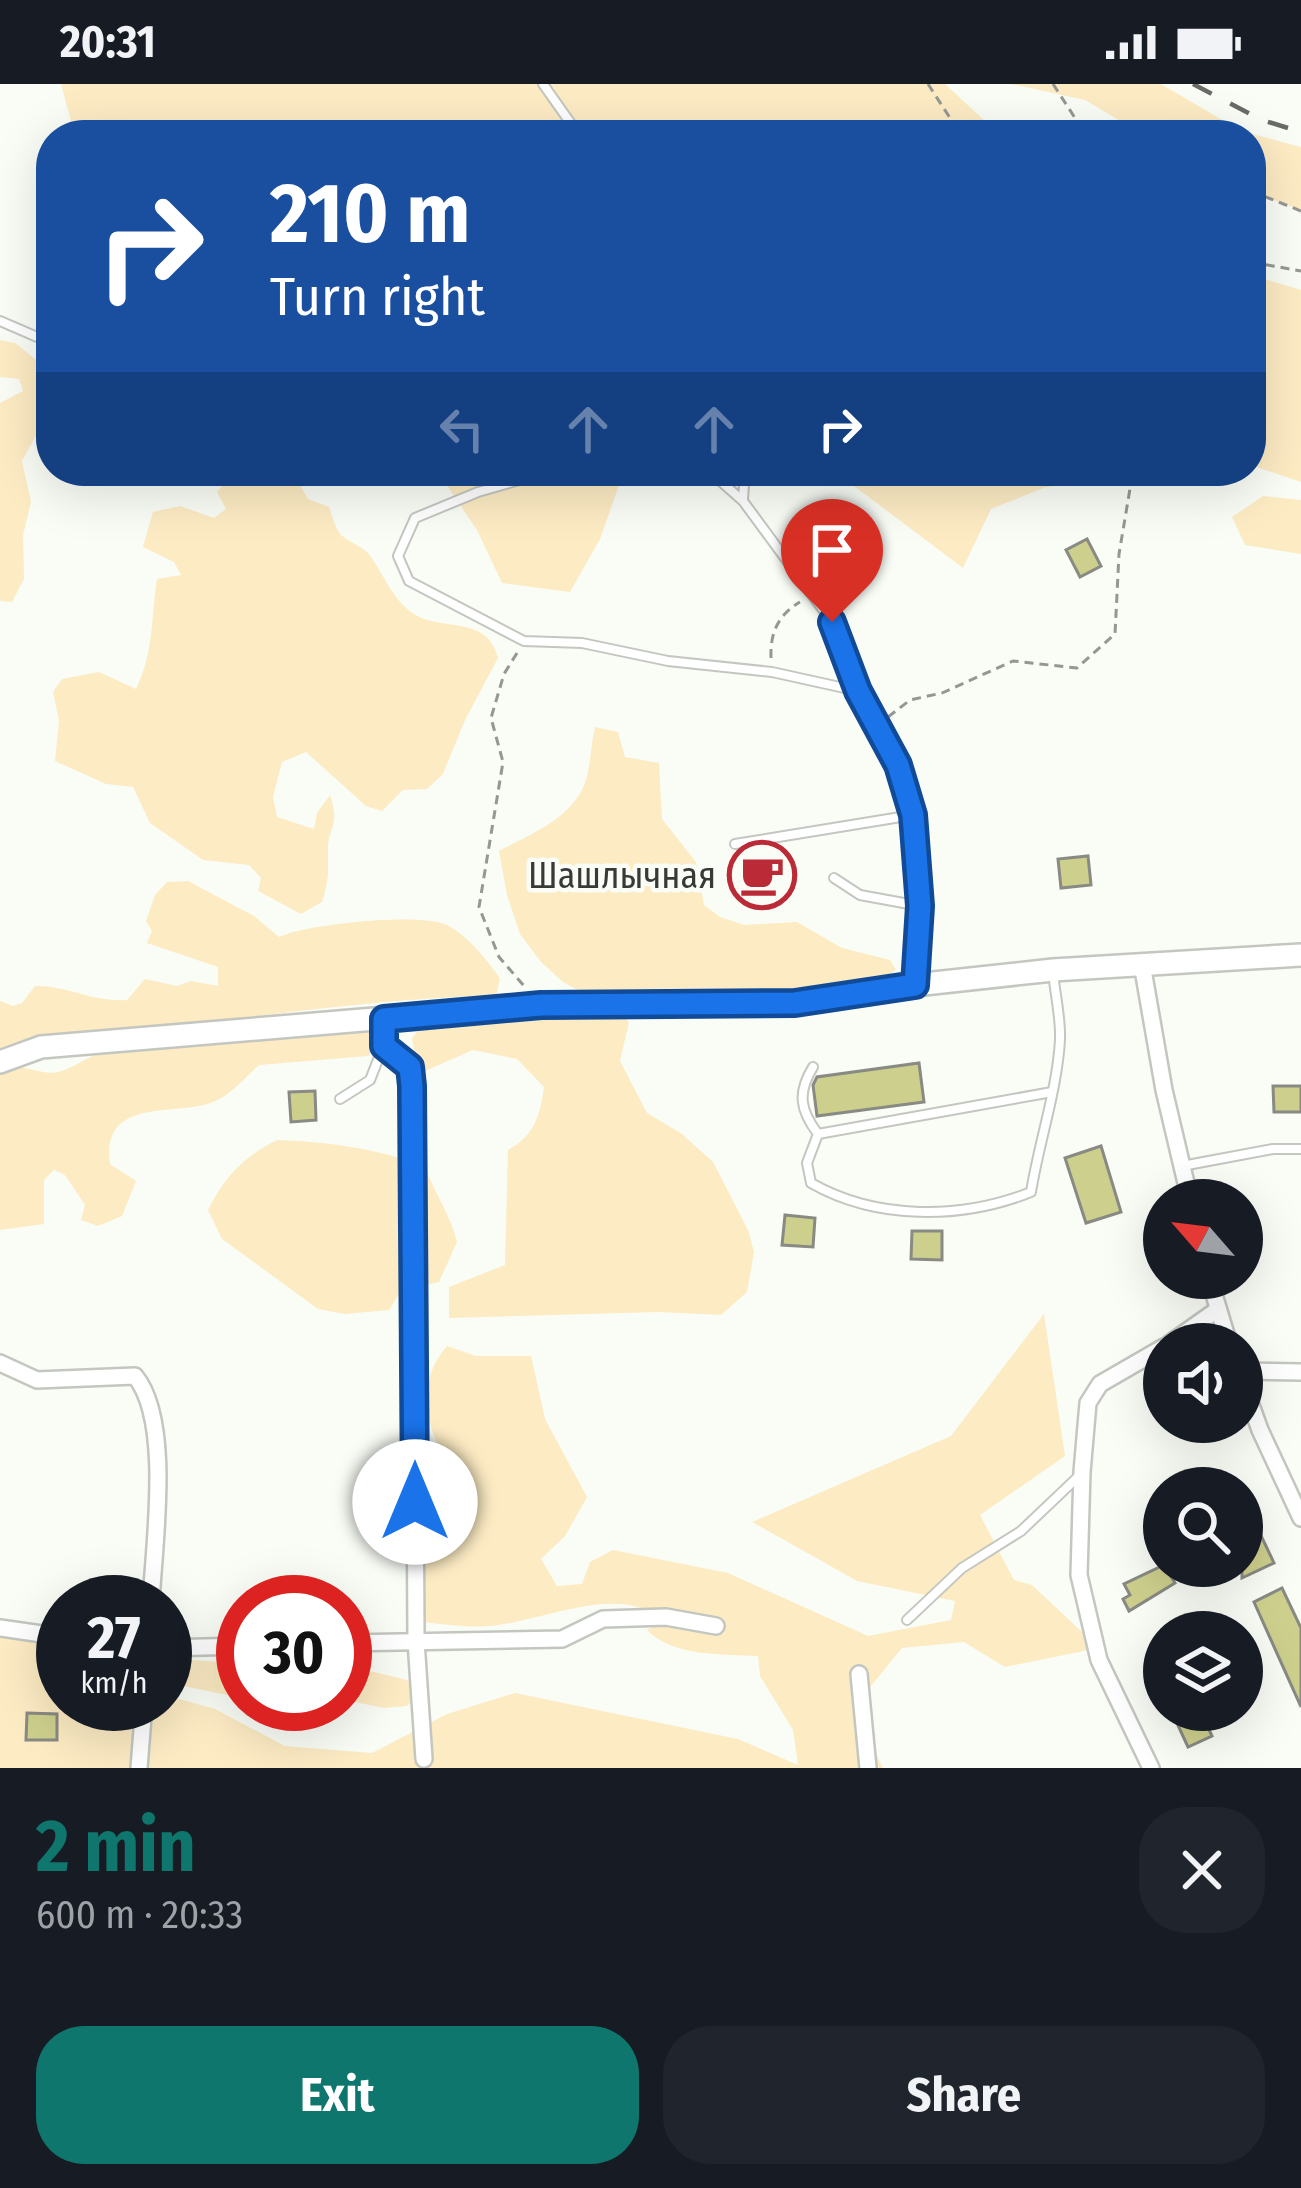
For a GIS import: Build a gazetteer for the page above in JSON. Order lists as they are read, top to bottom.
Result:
{
  "places": {
    "cafe": ["Шашлычная"]
  },
  "north": "top left",
  "page": {
    "status": "20:31",
    "turn": ["210 m", "Turn right"],
    "speed": "27 km/h",
    "limit": "30",
    "heading": ["2 min", "600 m · 20:33"],
    "buttons": ["Exit", "Share"]
  }
}
